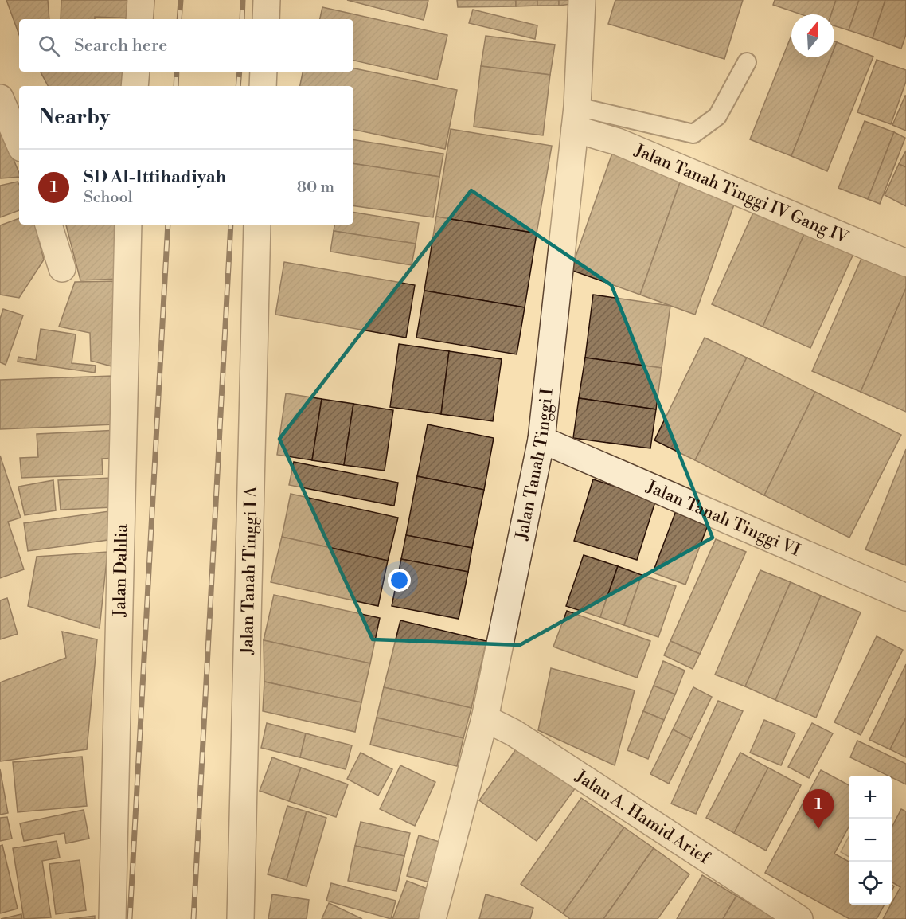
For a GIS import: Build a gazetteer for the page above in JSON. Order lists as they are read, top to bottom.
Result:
{
  "streets": {
    "street": [
      "Jalan Tanah Tinggi IV Gang IV",
      "Jalan Tanah Tinggi I",
      "Jalan Tanah Tinggi VI",
      "Jalan Dahlia",
      "Jalan Tanah Tinggi I A",
      "Jalan A. Hamid Arief"
    ]
  },
  "crossings": [
    ["Jalan Tanah Tinggi IV Gang IV", "Jalan Tanah Tinggi I"],
    ["Jalan Tanah Tinggi I", "Jalan Tanah Tinggi VI"],
    ["Jalan Tanah Tinggi I", "Jalan A. Hamid Arief"]
  ],
  "north": "top",
  "page": {
    "search": "Search here",
    "heading": "Nearby",
    "list": [
      {
        "mark": "1",
        "name": "SD Al-Ittihadiyah",
        "note": "School",
        "value": "80 m"
      }
    ],
    "map_buttons": ["+", "−"],
    "pins": "1"
  }
}
